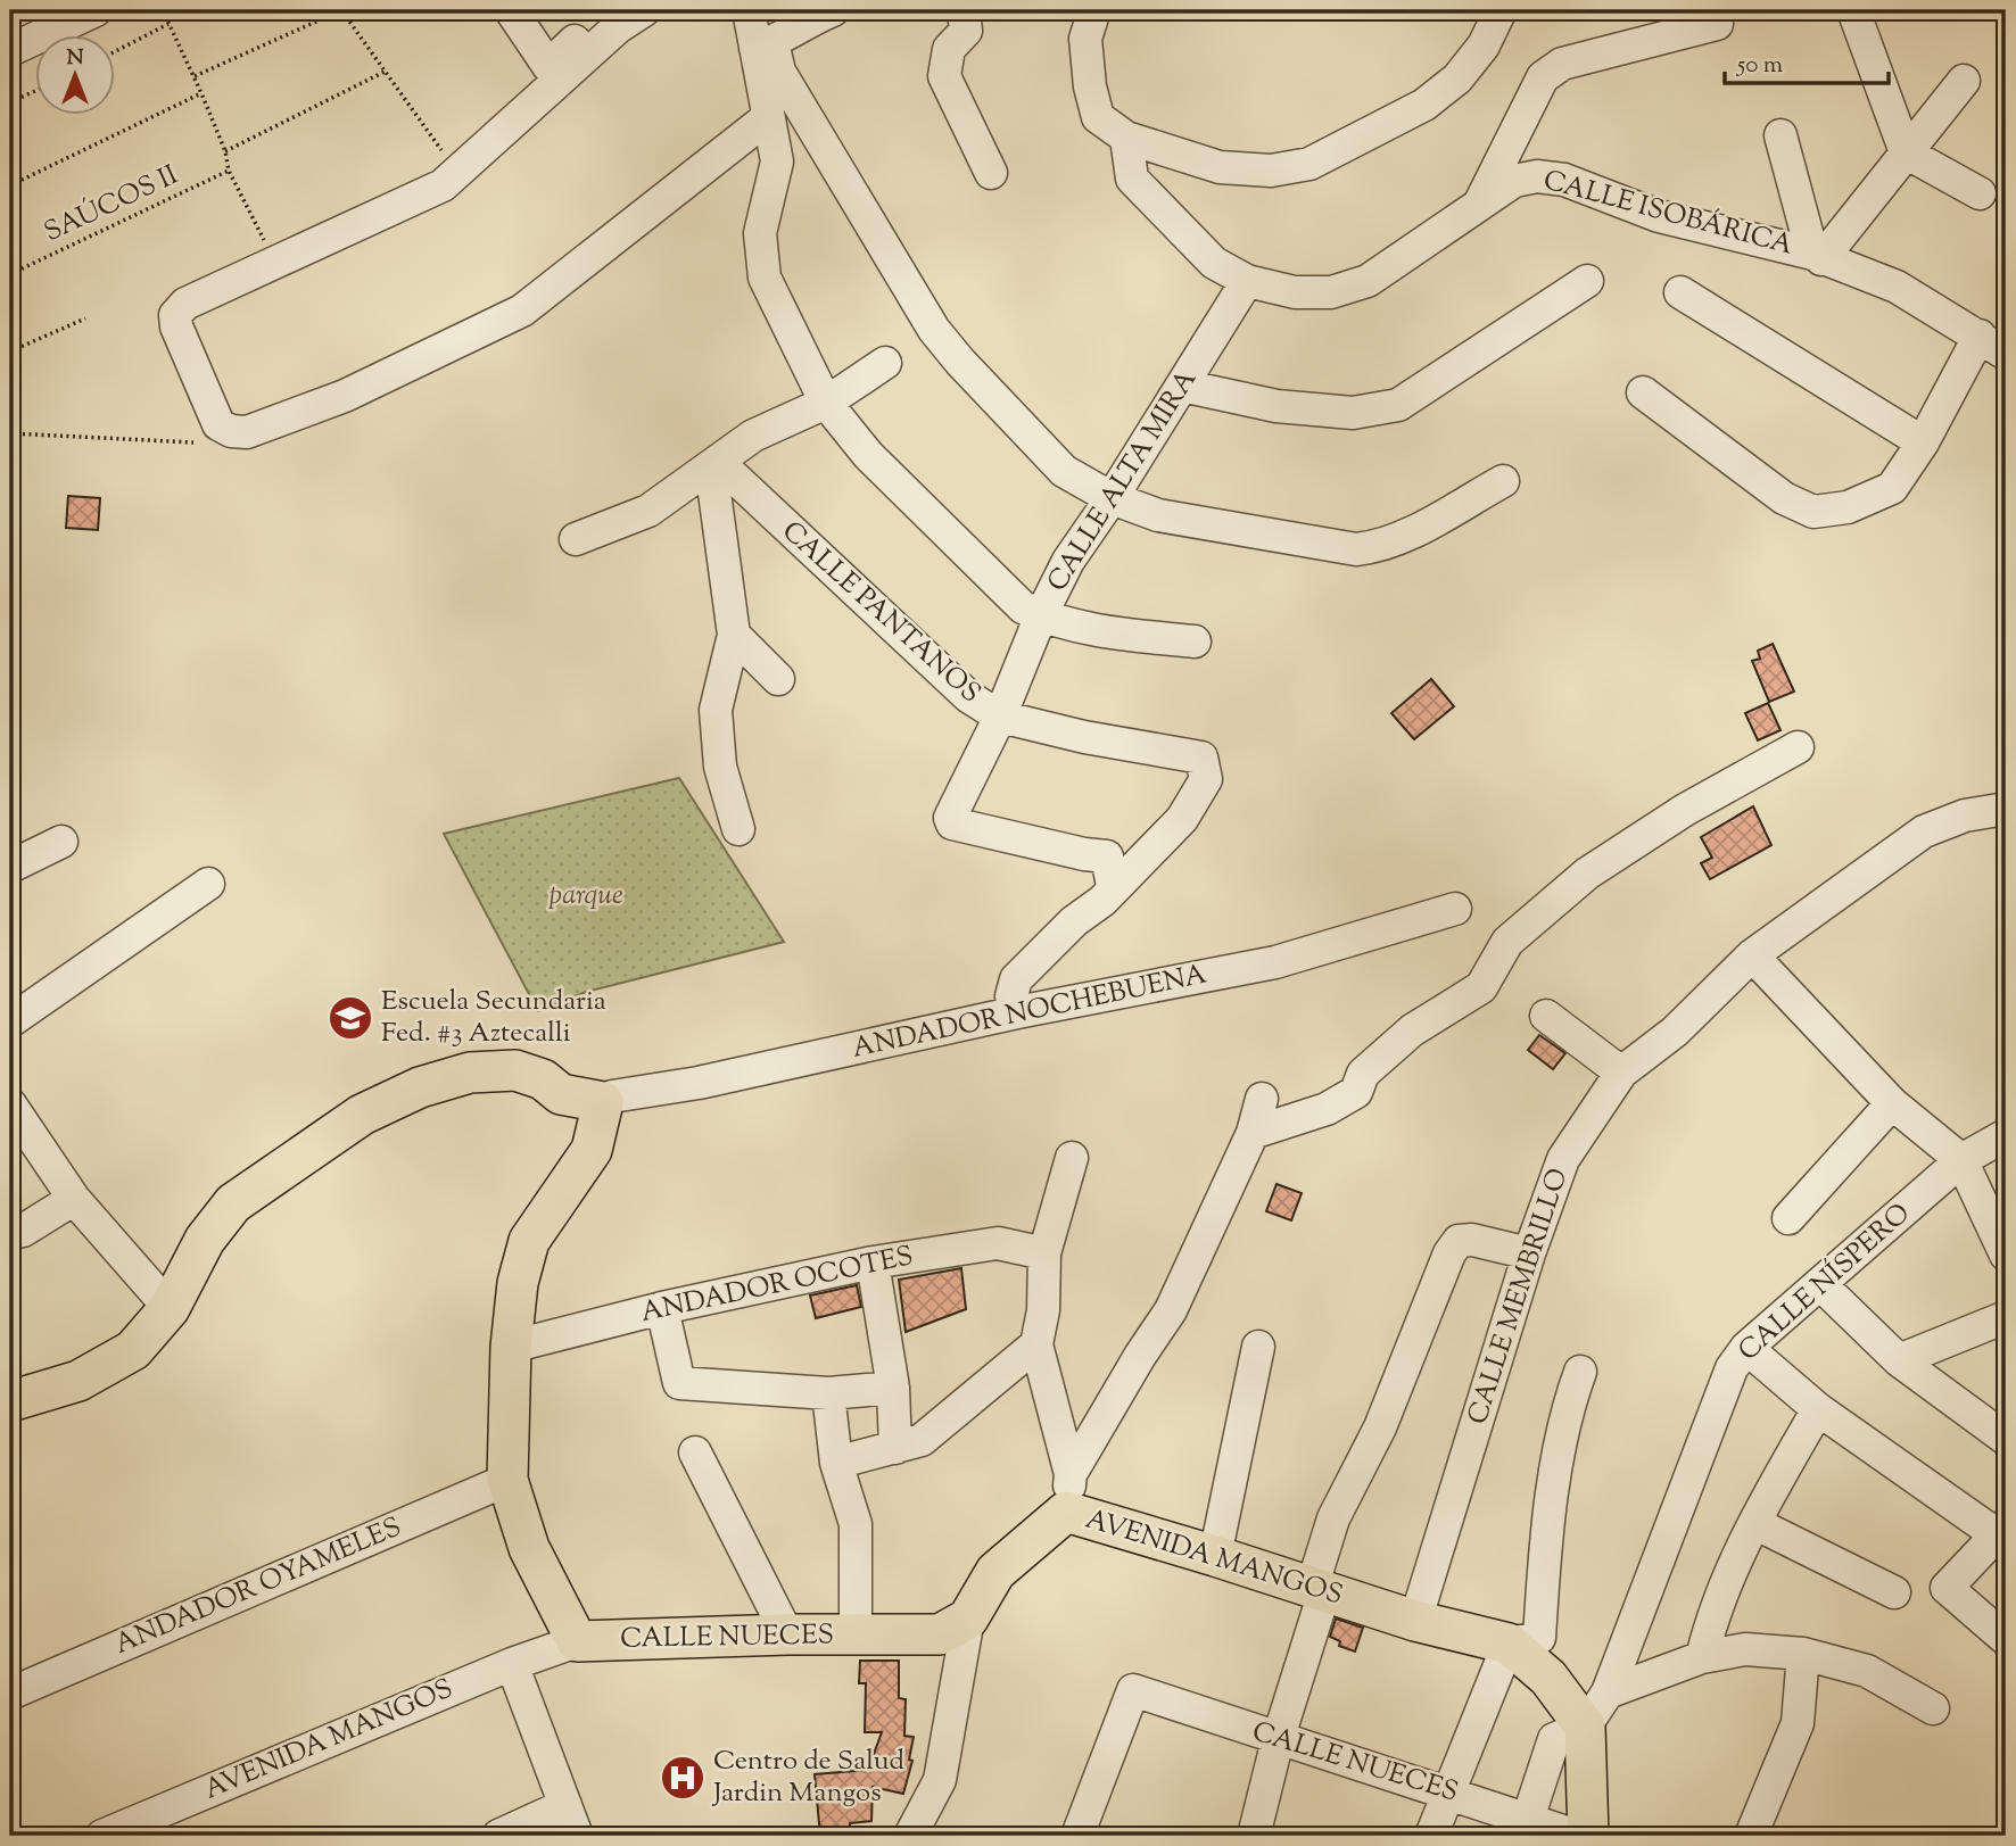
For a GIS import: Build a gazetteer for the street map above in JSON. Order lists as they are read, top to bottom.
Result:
{
  "streets": {
    "main road": ["AVENIDA MANGOS", "CALLE NUECES"],
    "street": [
      "CALLE ISOBÁRICA",
      "CALLE ALTA MIRA",
      "CALLE PANTANOS",
      "ANDADOR NOCHEBUENA",
      "CALLE NÍSPERO",
      "ANDADOR OCOTES",
      "CALLE MEMBRILLO",
      "ANDADOR OYAMELES"
    ],
    "path": ["SAÚCOS II"]
  },
  "crossings": [
    ["CALLE ISOBÁRICA", "CALLE ALTA MIRA"],
    ["CALLE ALTA MIRA", "CALLE PANTANOS"],
    ["CALLE NÍSPERO", "AVENIDA MANGOS"],
    ["CALLE MEMBRILLO", "AVENIDA MANGOS"],
    ["AVENIDA MANGOS", "CALLE NUECES"]
  ],
  "parks": ["parque"],
  "places": {
    "school or university": ["Escuela Secundaria Fed. #3 Aztecalli"],
    "hospital": ["Centro de Salud Jardin Mangos"]
  },
  "scale_bar": "50 m",
  "north": "top"
}
